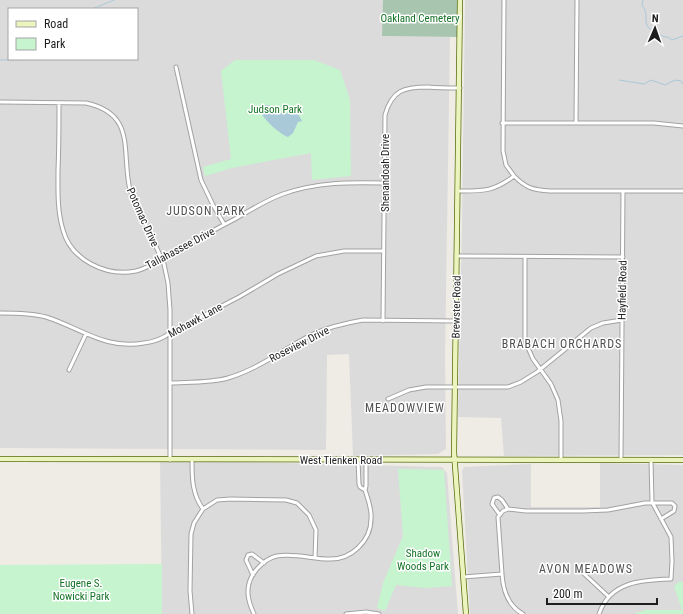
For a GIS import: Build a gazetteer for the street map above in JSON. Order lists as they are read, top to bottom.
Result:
{
  "streets": {
    "street": [
      "Shenandoah Drive",
      "Potomac Drive",
      "Tallahassee Drive",
      "Hayfield Road",
      "Brewster Road",
      "Mohawk Lane",
      "Roseview Drive",
      "West Tienken Road"
    ]
  },
  "crossings": [
    ["Shenandoah Drive", "Tallahassee Drive"],
    ["Shenandoah Drive", "Brewster Road"],
    ["Shenandoah Drive", "Mohawk Lane"],
    ["Shenandoah Drive", "Roseview Drive"],
    ["Potomac Drive", "Tallahassee Drive"],
    ["Potomac Drive", "Mohawk Lane"],
    ["Potomac Drive", "Roseview Drive"],
    ["Potomac Drive", "West Tienken Road"],
    ["Hayfield Road", "West Tienken Road"],
    ["Brewster Road", "Roseview Drive"],
    ["Brewster Road", "West Tienken Road"]
  ],
  "districts": [
    "JUDSON PARK",
    "BRABACH ORCHARDS",
    "MEADOWVIEW",
    "AVON MEADOWS"
  ],
  "parks": [
    "Oakland Cemetery",
    "Judson Park",
    "Shadow Woods Park",
    "Eugene S. Nowicki Park"
  ],
  "legend": ["Road", "Park"],
  "scale_bar": "200 m",
  "north": "top"
}
